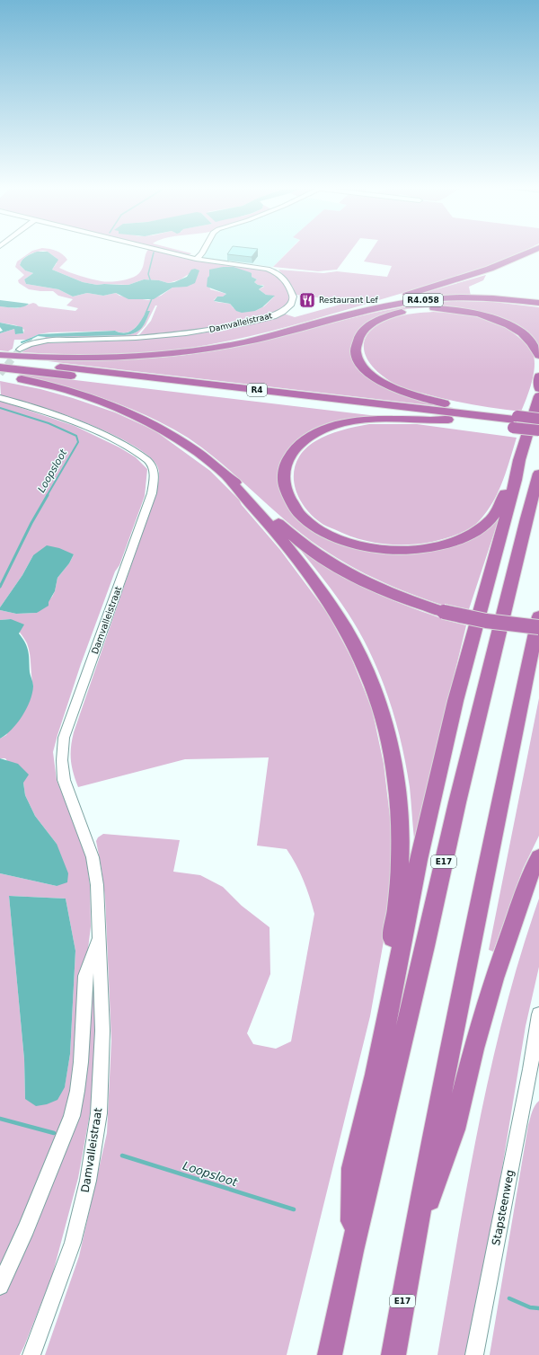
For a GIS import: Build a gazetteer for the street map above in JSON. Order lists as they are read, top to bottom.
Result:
{
  "streets": {
    "highway": ["R4.058", "R4", "E17"],
    "street": ["Damvalleistraat", "Stapsteenweg"]
  },
  "water": ["Loopsloot"],
  "places": {
    "restaurant": ["Restaurant Lef"]
  }
}
